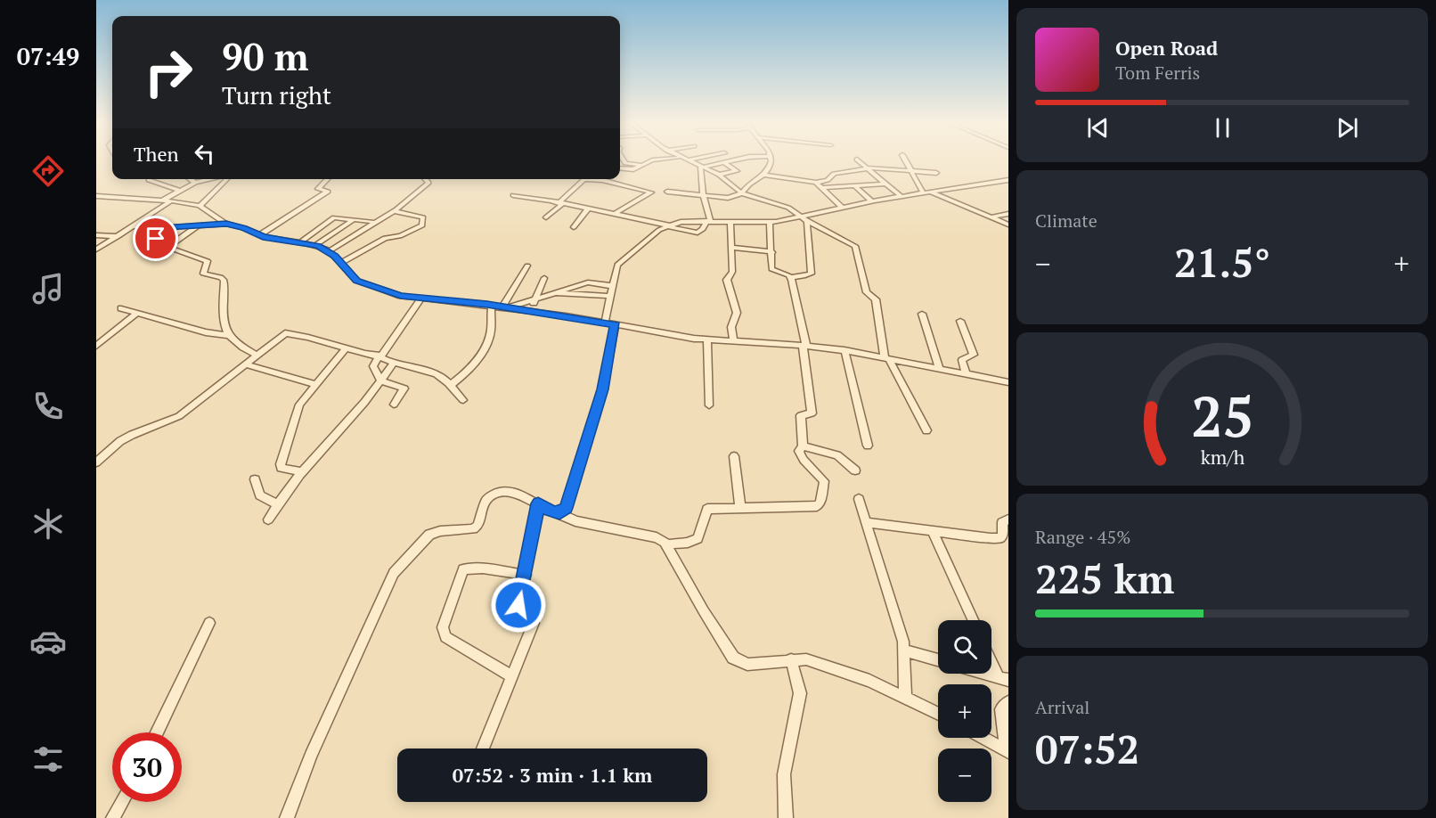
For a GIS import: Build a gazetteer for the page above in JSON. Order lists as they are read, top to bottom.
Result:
{
  "page": {
    "tabs": "07:49",
    "turn": ["90 m", "Turn right"],
    "song": ["Open Road", "Tom Ferris"],
    "then": "Then",
    "tile": [
      "Climate",
      ["Range · 45%", "225 km"],
      ["Arrival", "07:52"]
    ],
    "heat": ["−", "21.5°", "+"],
    "map_buttons": ["+", "−"],
    "limit": "30",
    "trip": "07:52 · 3 min · 1.1 km",
    "gauge": ["25", "km/h"]
  }
}
